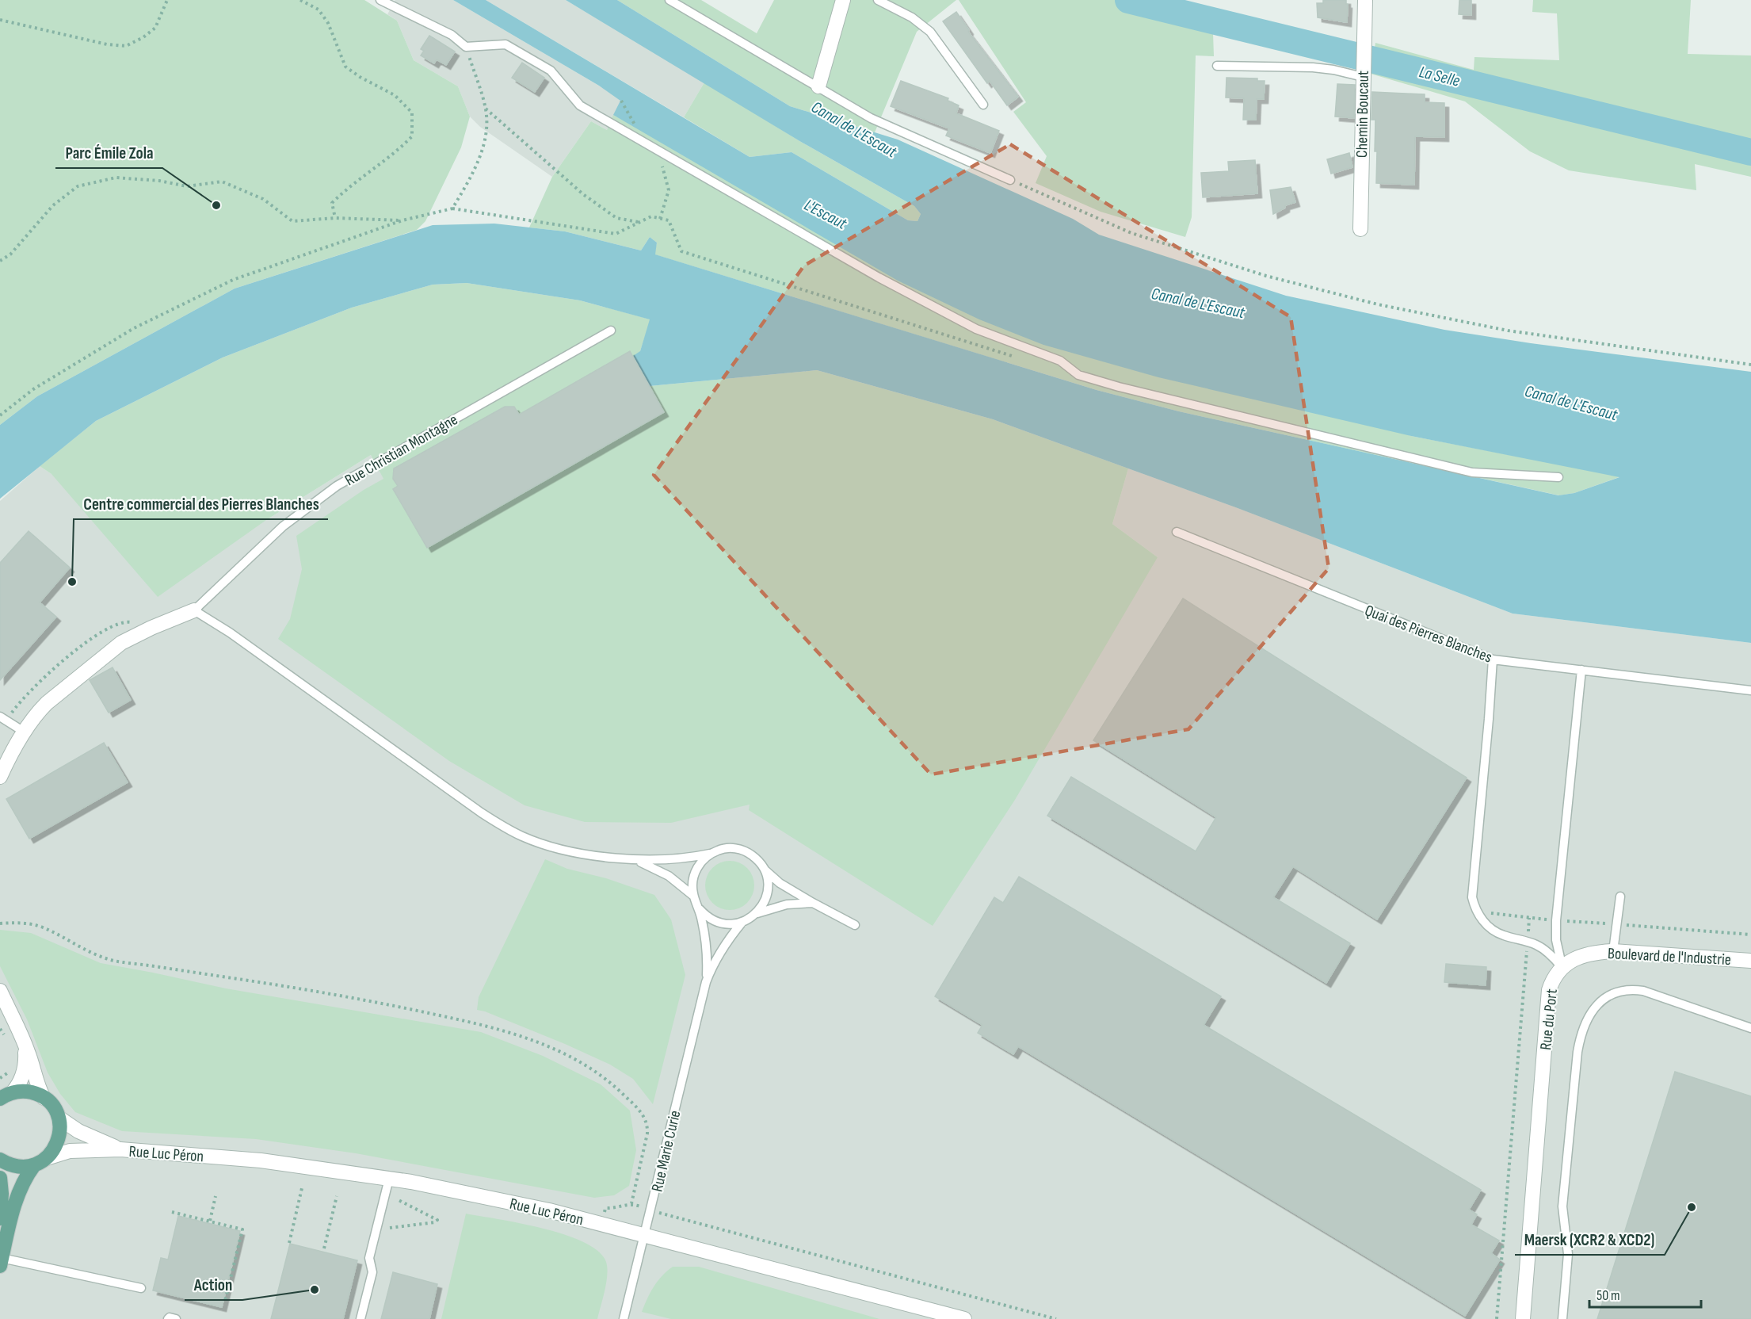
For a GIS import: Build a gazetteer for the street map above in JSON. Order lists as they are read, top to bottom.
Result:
{
  "streets": {
    "street": [
      "Chemin Boucaut",
      "Rue Christian Montagne",
      "Boulevard de l'Industrie",
      "Rue du Port",
      "Rue Luc Péron"
    ],
    "lane": ["Quai des Pierres Blanches", "Rue Marie Curie"]
  },
  "crossings": [
    ["Quai des Pierres Blanches", "Rue du Port"],
    ["Boulevard de l'Industrie", "Rue du Port"],
    ["Rue Marie Curie", "Rue Luc Péron"]
  ],
  "water": ["La Selle", "Canal de L'Escaut", "L'Escaut"],
  "places": [
    "Parc Émile Zola",
    "Centre commercial des Pierres Blanches",
    "Maersk (XCR2 & XCD2)",
    "Action"
  ],
  "scale_bar": "50 m"
}
